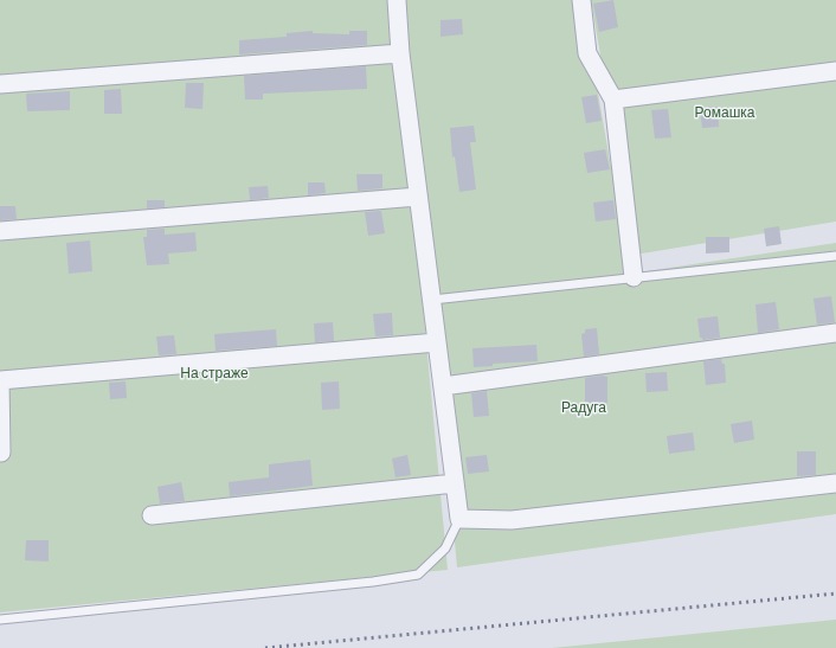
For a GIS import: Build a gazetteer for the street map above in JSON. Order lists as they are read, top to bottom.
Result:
{
  "parks": ["Ромашка", "На страже", "Радуга"]
}
